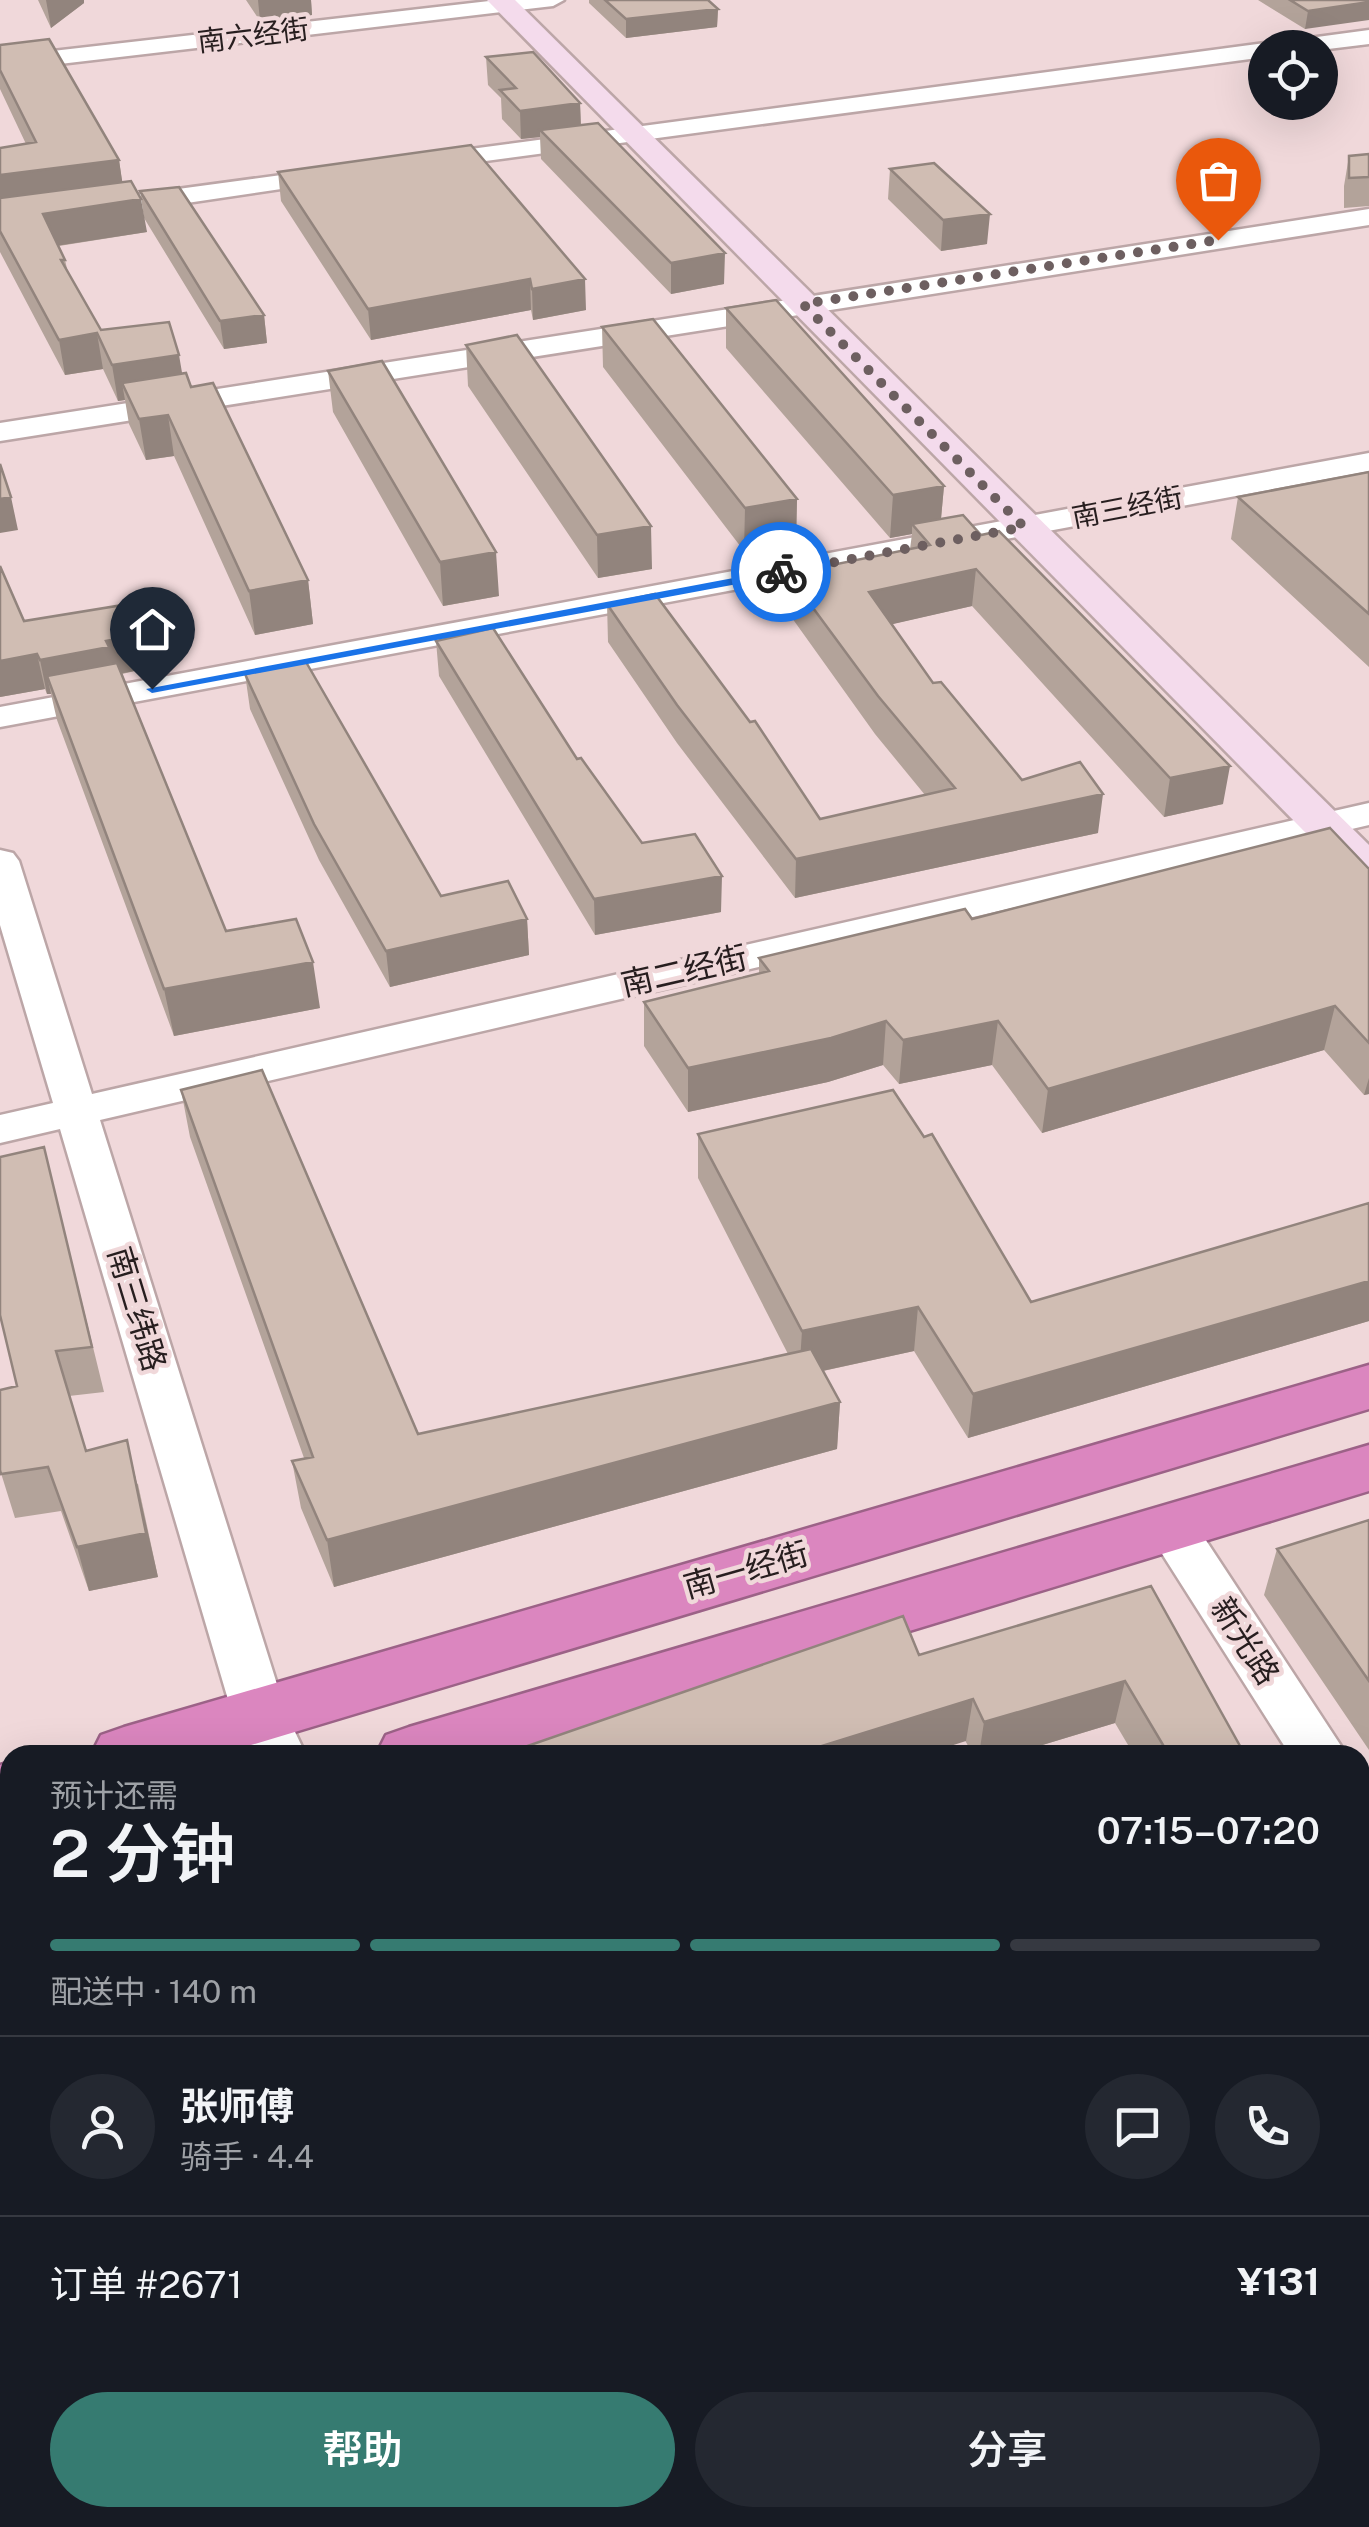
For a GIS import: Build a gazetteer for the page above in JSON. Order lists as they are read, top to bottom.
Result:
{
  "streets": {
    "highway": ["南一经街"],
    "street": [
      "南六经街",
      "南三经街",
      "南二经街",
      "南三纬路",
      "新光路"
    ]
  },
  "crossings": [
    ["南二经街", "南三纬路"],
    ["南三纬路", "南一经街"]
  ],
  "page": {
    "heading": ["2 分钟", "预计还需", "07:15–07:20"],
    "panel": [
      "张师傅",
      "骑手 · 4.4",
      "订单 #2671",
      "¥131"
    ],
    "bar": "配送中 · 140 m",
    "buttons": ["帮助", "分享"]
  }
}
